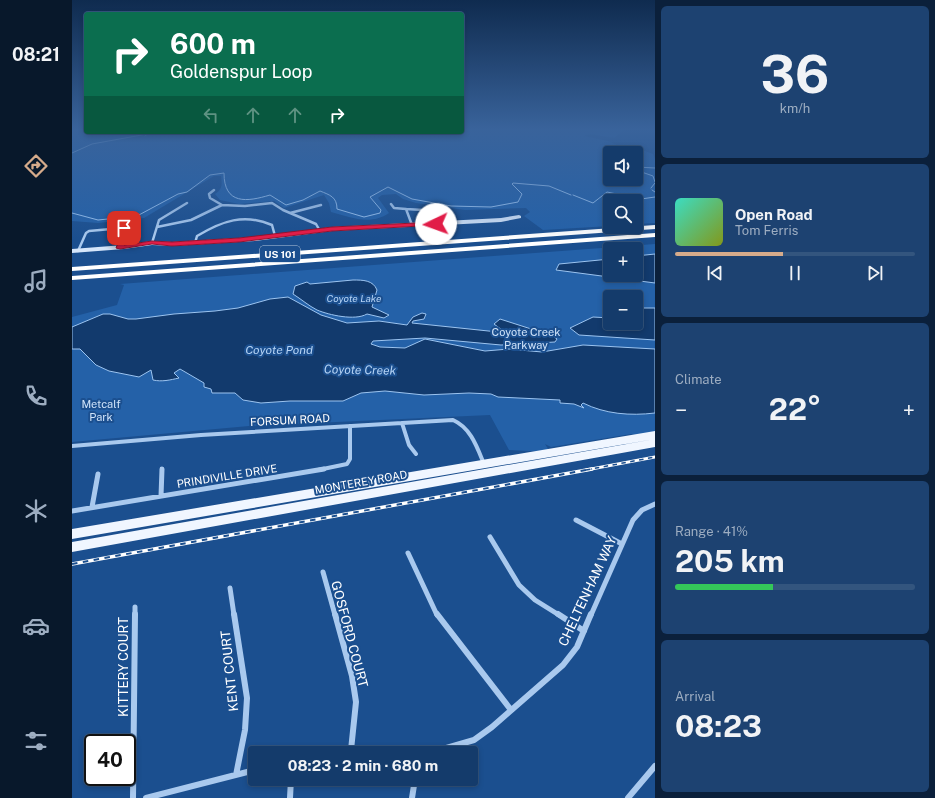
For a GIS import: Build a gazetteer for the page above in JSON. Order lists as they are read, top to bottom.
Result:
{
  "streets": {
    "highway": ["US 101"],
    "main road": ["MONTEREY ROAD"],
    "street": [
      "FORSUM ROAD",
      "PRINDIVILLE DRIVE",
      "CHELTENHAM WAY",
      "GOSFORD COURT",
      "KITTERY COURT",
      "KENT COURT"
    ]
  },
  "crossings": [
    ["FORSUM ROAD", "PRINDIVILLE DRIVE"],
    ["FORSUM ROAD", "MONTEREY ROAD"]
  ],
  "water": ["Coyote Lake", "Coyote Pond", "Coyote Creek"],
  "parks": ["Coyote Creek Parkway", "Metcalf Park"],
  "page": {
    "tabs": "08:21",
    "tile": [
      ["36", "km/h"],
      "Climate",
      ["Range · 41%", "205 km"],
      ["Arrival", "08:23"]
    ],
    "turn": ["600 m", "Goldenspur Loop"],
    "map_buttons": ["+", "−"],
    "song": ["Open Road", "Tom Ferris"],
    "heat": ["−", "22°", "+"],
    "limit": "40",
    "trip": "08:23 · 2 min · 680 m"
  }
}
